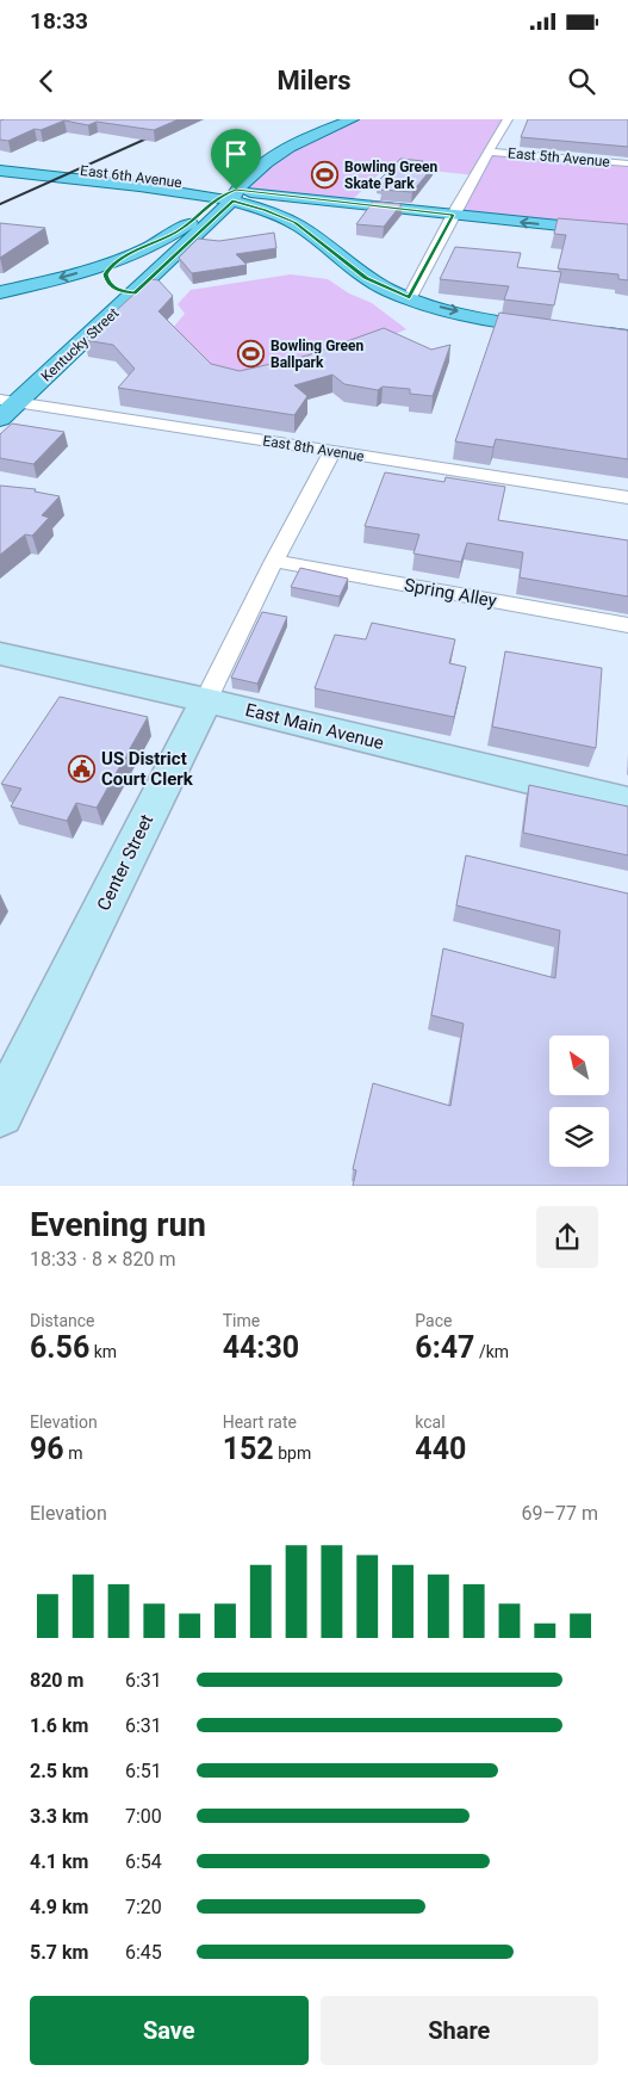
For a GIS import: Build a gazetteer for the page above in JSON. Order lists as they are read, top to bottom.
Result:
{
  "streets": {
    "main road": ["East 6th Avenue", "Kentucky Street"],
    "street": [
      "East 5th Avenue",
      "East 8th Avenue",
      "Spring Alley",
      "East Main Avenue",
      "Center Street"
    ]
  },
  "crossings": [
    ["East 6th Avenue", "Kentucky Street"],
    ["Kentucky Street", "East 8th Avenue"],
    ["East 8th Avenue", "Center Street"],
    ["Spring Alley", "Center Street"],
    ["East Main Avenue", "Center Street"]
  ],
  "places": {
    "sports": ["Bowling Green Skate Park", "Bowling Green Ballpark"],
    "public building": ["US District Court Clerk"]
  },
  "north": "top left",
  "page": {
    "status": "18:33",
    "header": "Milers",
    "heading": ["Evening run", "18:33 · 8 × 820 m"],
    "stats": [
      ["Distance", "6.56 km"],
      ["Time", "44:30"],
      ["Pace", "6:47 /km"],
      ["Elevation", "96 m"],
      ["Heart rate", "152 bpm"],
      ["kcal", "440"]
    ],
    "chart": ["Elevation", "69–77 m"],
    "list": [
      {
        "name": "820 m",
        "note": "6:31"
      },
      {
        "name": "1.6 km",
        "note": "6:31"
      },
      {
        "name": "2.5 km",
        "note": "6:51"
      },
      {
        "name": "3.3 km",
        "note": "7:00"
      },
      {
        "name": "4.1 km",
        "note": "6:54"
      },
      {
        "name": "4.9 km",
        "note": "7:20"
      },
      {
        "name": "5.7 km",
        "note": "6:45"
      }
    ],
    "buttons": ["Save", "Share"]
  }
}
